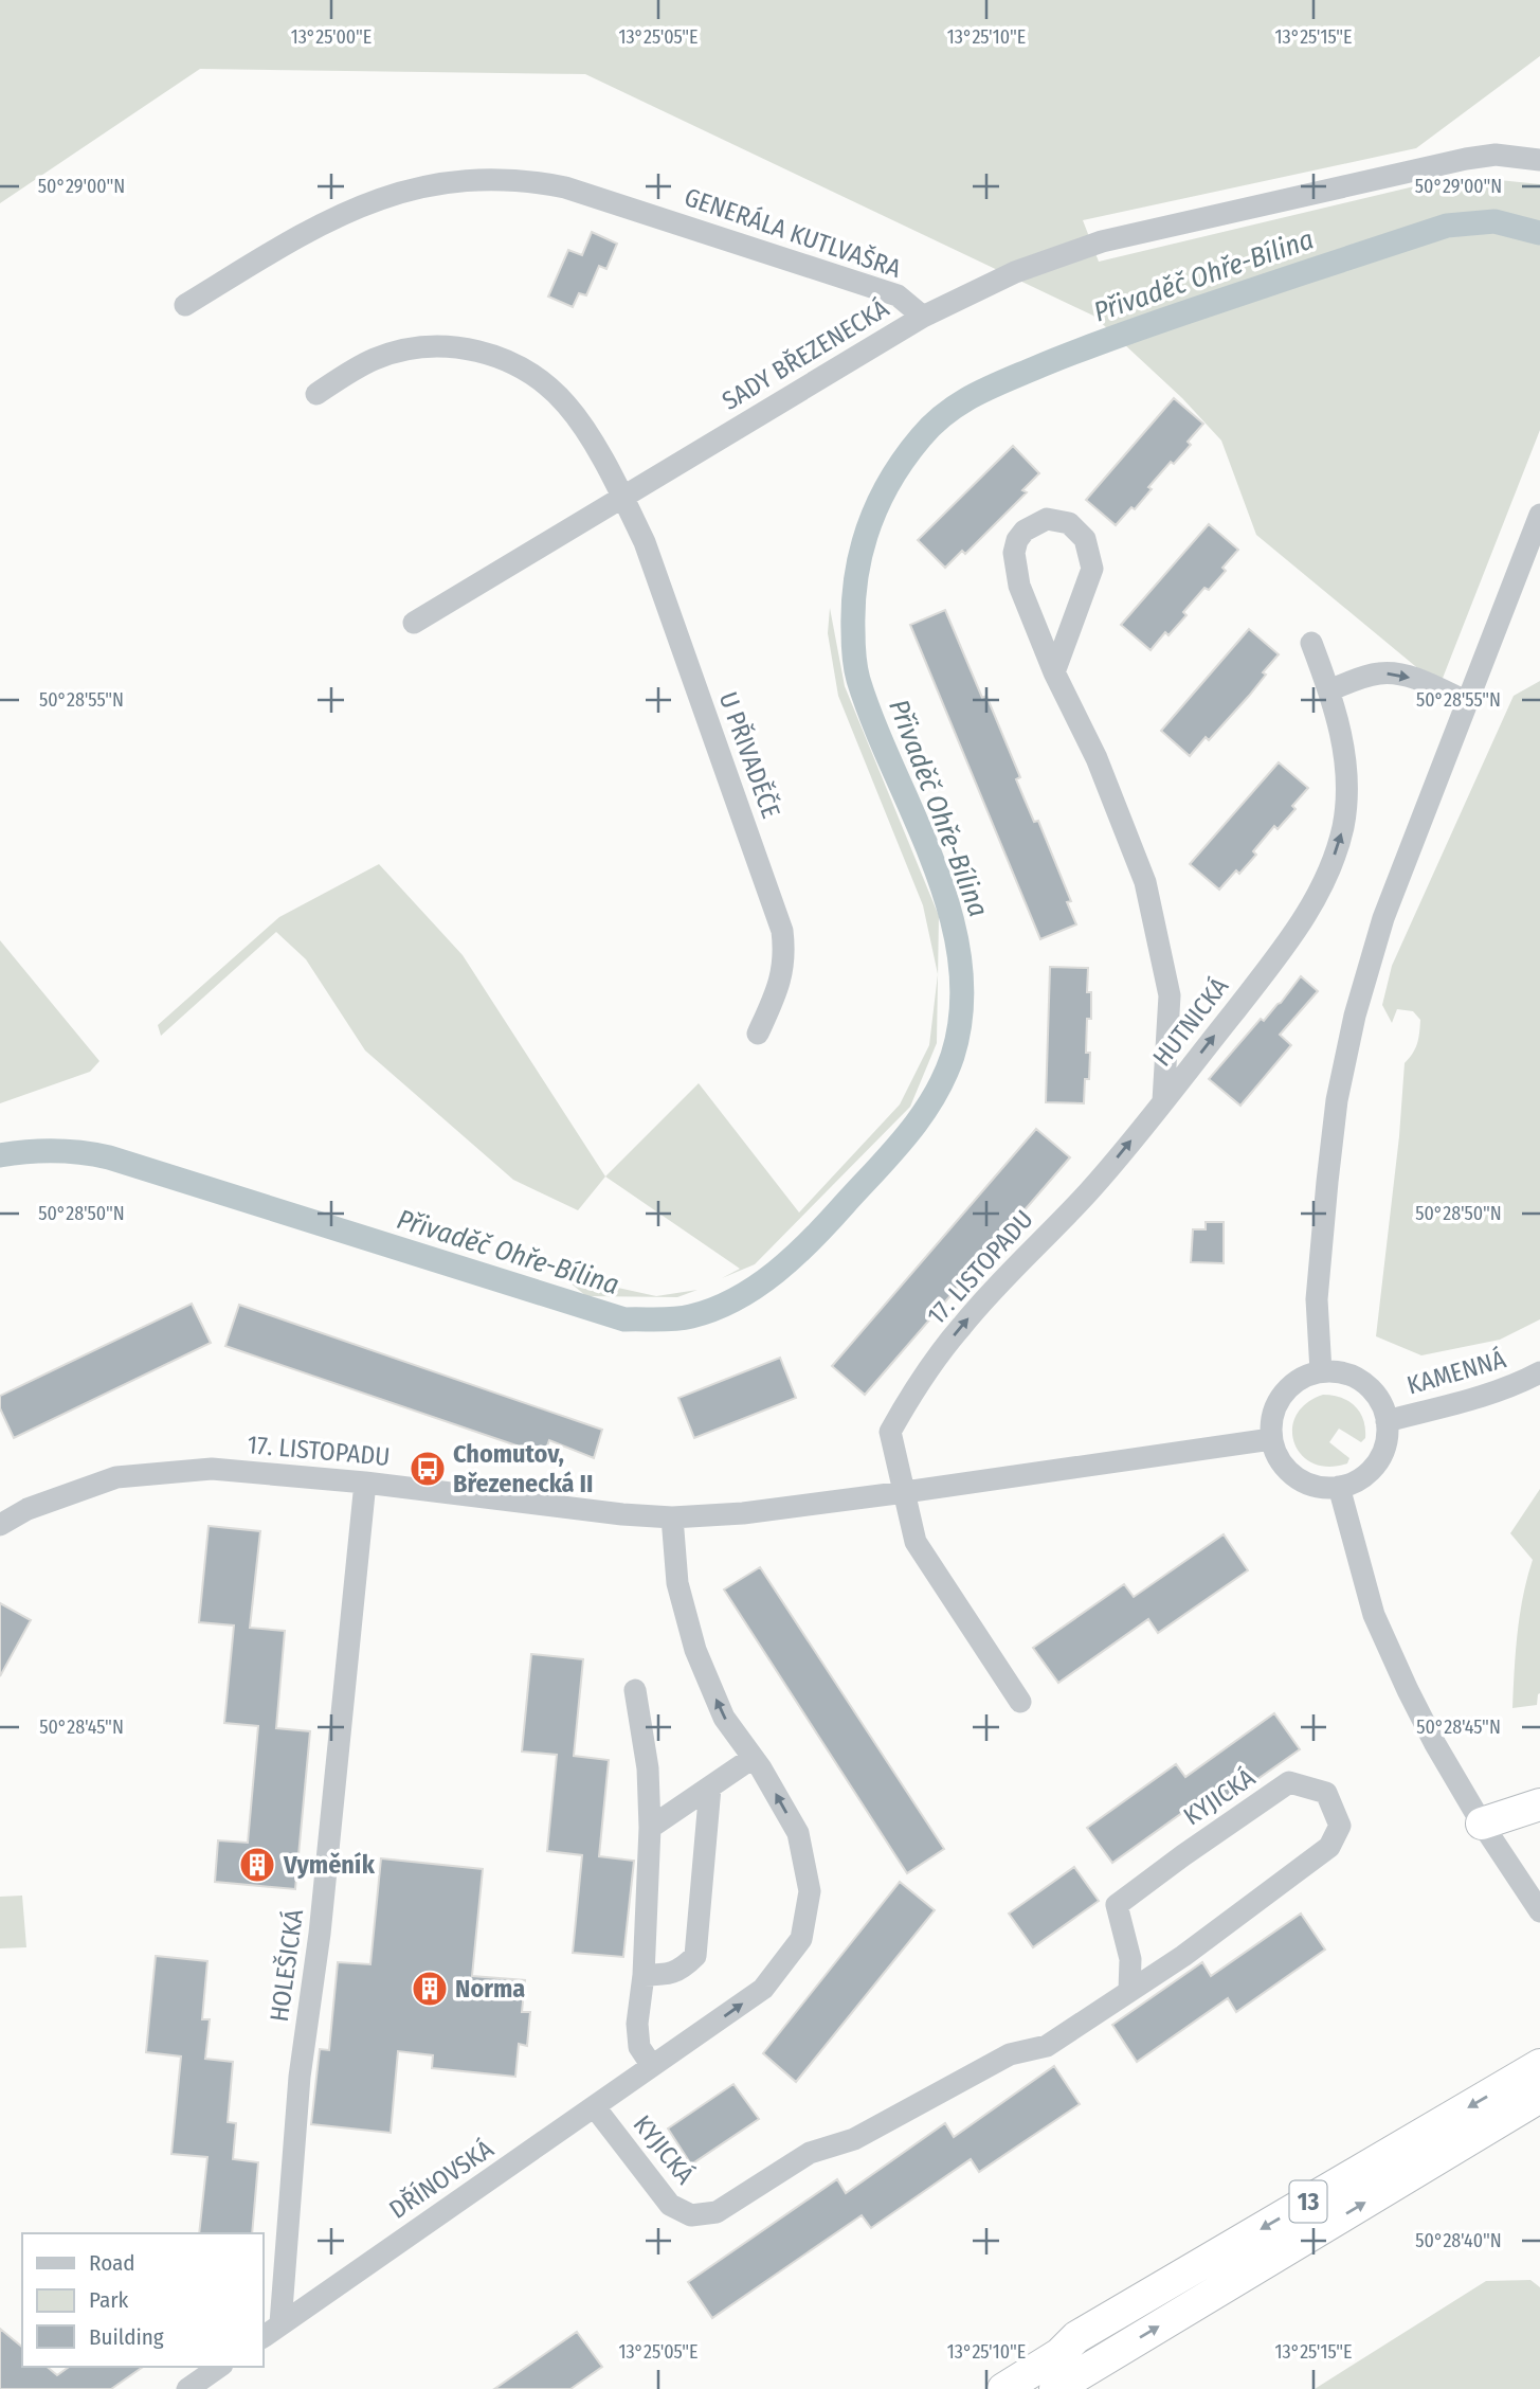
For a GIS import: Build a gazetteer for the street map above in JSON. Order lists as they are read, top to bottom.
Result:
{
  "streets": {
    "highway": ["13"],
    "street": [
      "GENERÁLA KUTLVAŠRA",
      "SADY BŘEZENECKÁ",
      "U PŘIVADĚČE",
      "HUTNICKÁ",
      "17. LISTOPADU",
      "KAMENNÁ",
      "KYJICKÁ",
      "HOLEŠICKÁ",
      "DŘÍNOVSKÁ"
    ]
  },
  "crossings": [
    ["GENERÁLA KUTLVAŠRA", "SADY BŘEZENECKÁ"],
    ["SADY BŘEZENECKÁ", "U PŘIVADĚČE"],
    ["HUTNICKÁ", "17. LISTOPADU"],
    ["17. LISTOPADU", "KAMENNÁ"],
    ["17. LISTOPADU", "HOLEŠICKÁ"],
    ["17. LISTOPADU", "DŘÍNOVSKÁ"],
    ["KYJICKÁ", "DŘÍNOVSKÁ"],
    ["HOLEŠICKÁ", "DŘÍNOVSKÁ"]
  ],
  "water": ["Přivaděč Ohře-Bílina"],
  "places": {
    "bus stop": ["Chomutov, Březenecká II"],
    "building": ["Vyměník", "Norma"]
  },
  "legend": ["Road", "Park", "Building"],
  "coordinates": [
    "13°25'00\"E",
    "13°25'05\"E",
    "13°25'10\"E",
    "13°25'15\"E",
    "50°29'00\"N",
    "50°28'55\"N",
    "50°28'50\"N",
    "50°28'45\"N",
    "50°28'40\"N"
  ]
}
